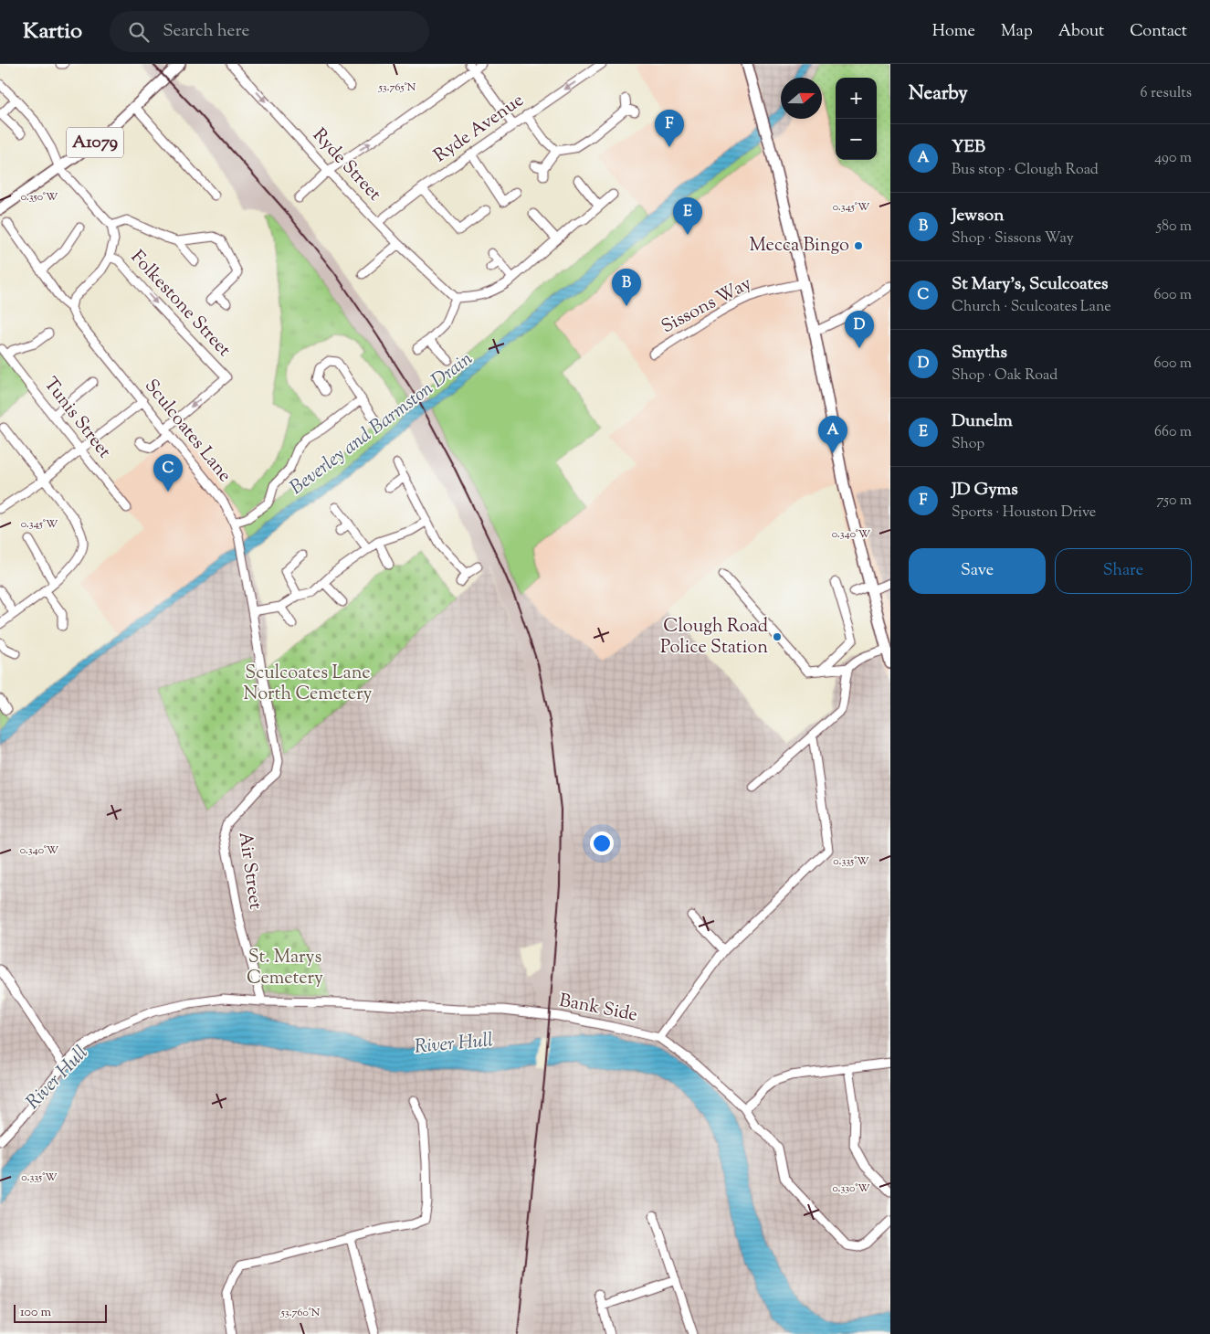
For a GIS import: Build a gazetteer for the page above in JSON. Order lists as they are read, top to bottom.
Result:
{
  "streets": {
    "main road": ["A1079"],
    "street": [
      "Ryde Avenue",
      "Ryde Street",
      "Folkestone Street",
      "Sissons Way",
      "Tunis Street",
      "Sculcoates Lane",
      "Air Street",
      "Bank Side"
    ]
  },
  "crossings": [
    ["Ryde Avenue", "Ryde Street"],
    ["Folkestone Street", "Sculcoates Lane"],
    ["Sculcoates Lane", "Air Street"],
    ["Air Street", "Bank Side"]
  ],
  "one_way": ["Ryde Street"],
  "water": ["Beverley and Barmston Drain", "River Hull"],
  "parks": ["Sculcoates Lane North Cemetery", "St. Marys Cemetery"],
  "places": ["Mecca Bingo", "Clough Road Police Station"],
  "scale_bar": "100 m",
  "north": "right",
  "page": {
    "header": "Kartio",
    "search": "Search here",
    "nav": [
      "Home",
      "Map",
      "About",
      "Contact"
    ],
    "heading": ["Nearby", "6 results"],
    "map_buttons": ["+", "−"],
    "pins": [
      "F",
      "E",
      "B",
      "D",
      "A",
      "C"
    ],
    "list": [
      {
        "mark": "A",
        "name": "YEB",
        "note": "Bus stop · Clough Road",
        "value": "490 m"
      },
      {
        "mark": "B",
        "name": "Jewson",
        "note": "Shop · Sissons Way",
        "value": "580 m"
      },
      {
        "mark": "C",
        "name": "St Mary's, Sculcoates",
        "note": "Church · Sculcoates Lane",
        "value": "600 m"
      },
      {
        "mark": "D",
        "name": "Smyths",
        "note": "Shop · Oak Road",
        "value": "600 m"
      },
      {
        "mark": "E",
        "name": "Dunelm",
        "note": "Shop",
        "value": "660 m"
      },
      {
        "mark": "F",
        "name": "JD Gyms",
        "note": "Sports · Houston Drive",
        "value": "750 m"
      }
    ],
    "buttons": ["Save", "Share"],
    "scale": "100 m"
  },
  "coordinates": [
    "53.765°N",
    "0.350°W",
    "0.345°W",
    "0.340°W",
    "0.335°W",
    "0.330°W",
    "53.760°N"
  ]
}
